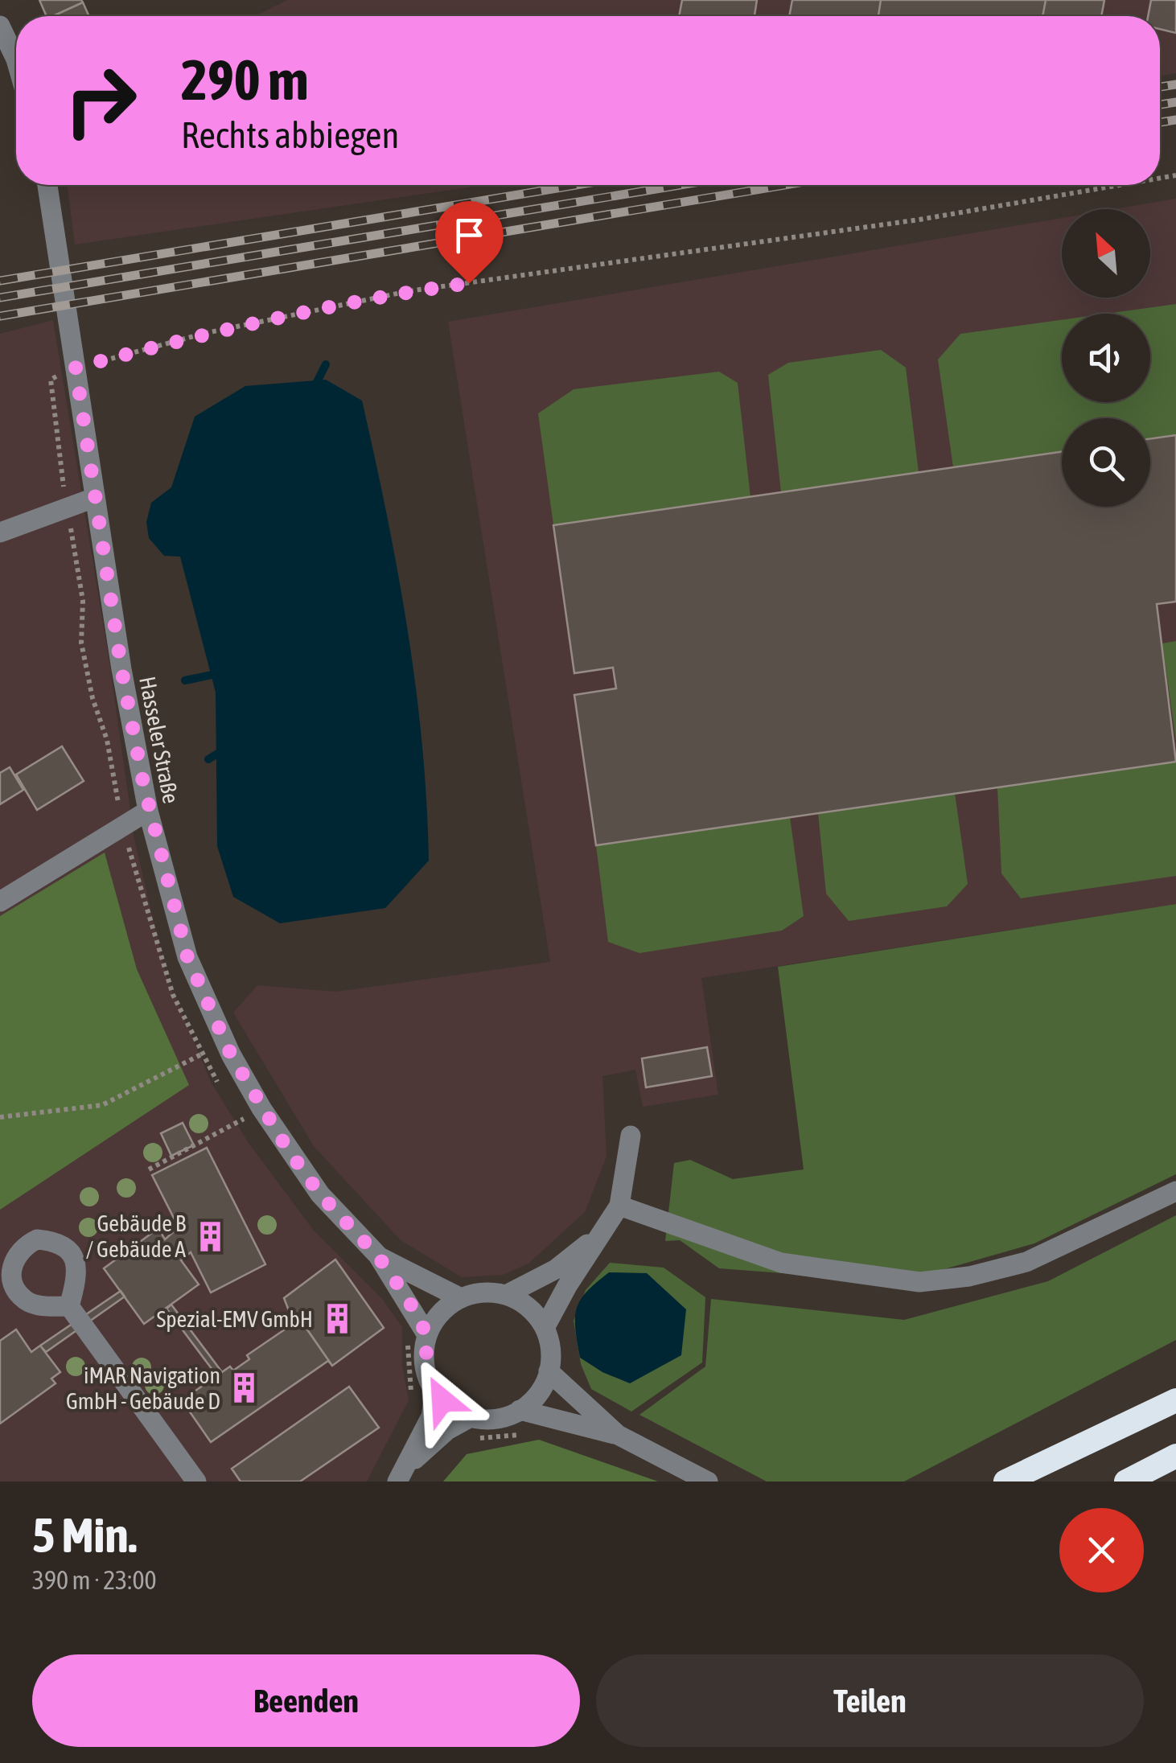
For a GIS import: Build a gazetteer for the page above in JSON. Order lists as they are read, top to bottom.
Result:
{
  "streets": {
    "street": ["Hasseler Straße"]
  },
  "places": {
    "building": ["Gebäude B / Gebäude A", "Spezial-EMV GmbH", "iMAR Navigation GmbH - Gebäude D"]
  },
  "north": "top left",
  "page": {
    "turn": ["290 m", "Rechts abbiegen"],
    "heading": ["5 Min.", "390 m · 23:00"],
    "buttons": ["Beenden", "Teilen"]
  }
}
